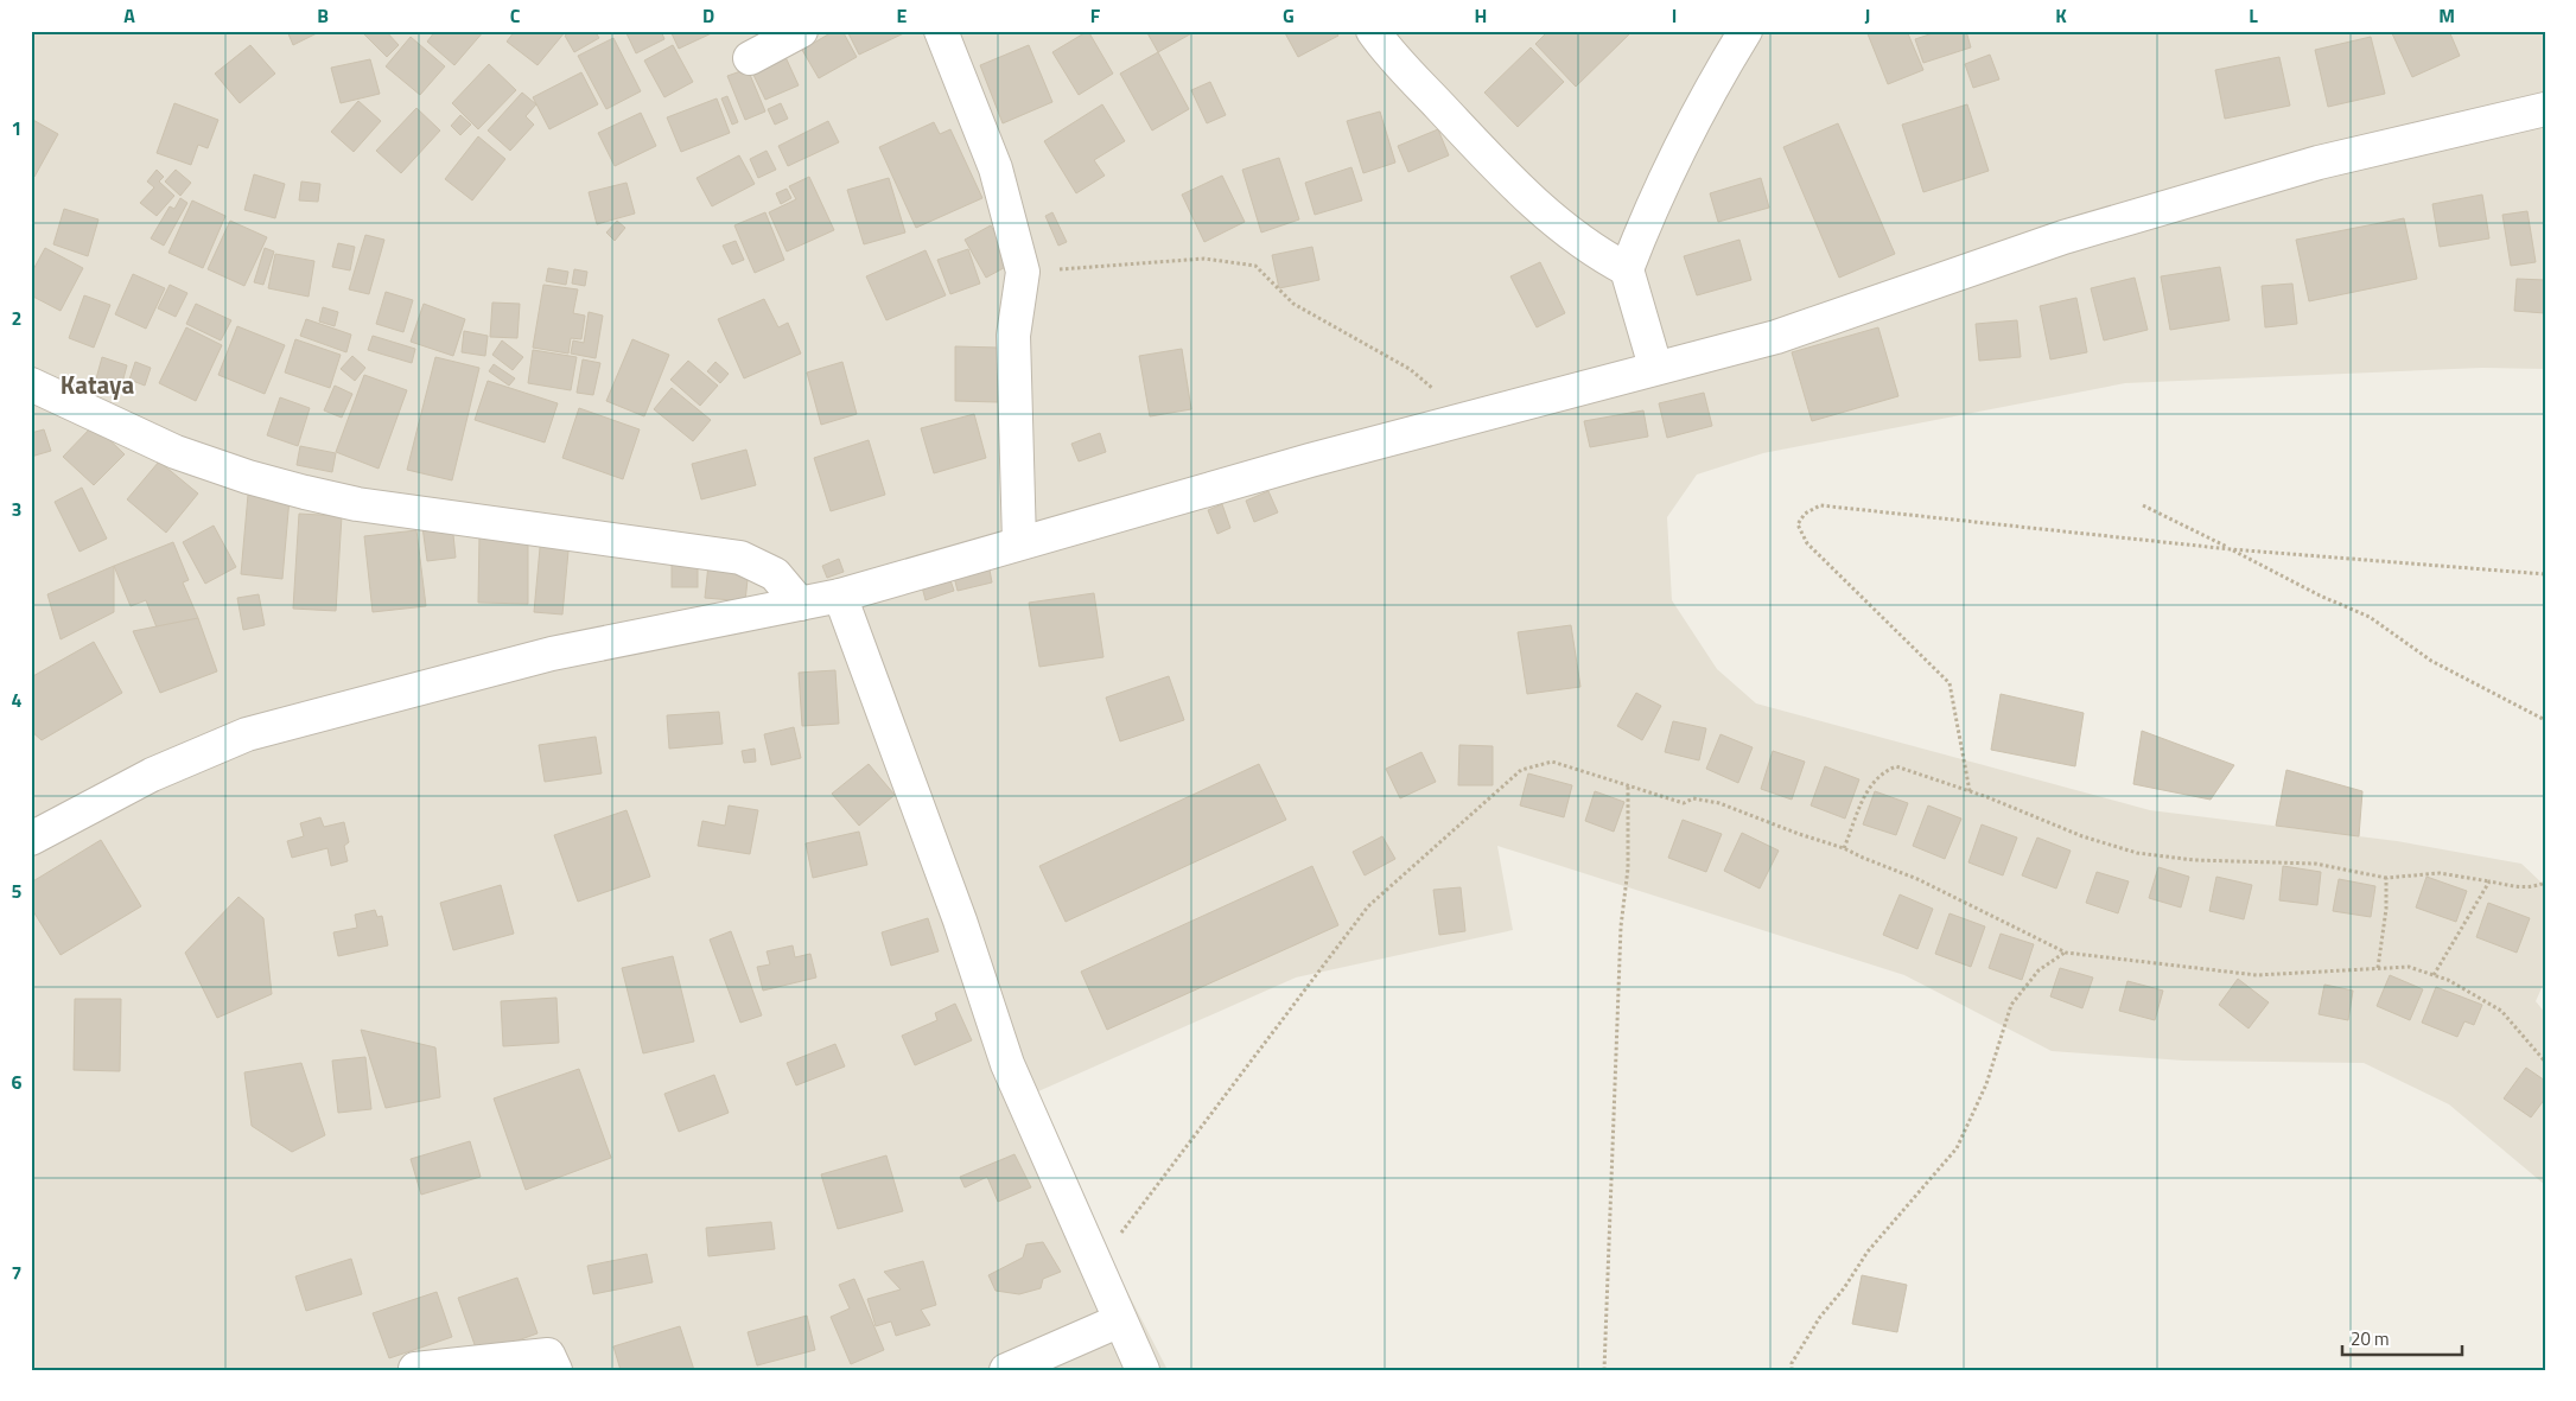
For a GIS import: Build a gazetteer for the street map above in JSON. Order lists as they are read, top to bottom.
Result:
{
  "districts": ["Kataya"],
  "scale_bar": "20 m",
  "grid": {
    "columns": [
      "A",
      "B",
      "C",
      "D",
      "E",
      "F",
      "G",
      "H",
      "I",
      "J",
      "K",
      "L",
      "M"
    ],
    "rows": [
      "1",
      "2",
      "3",
      "4",
      "5",
      "6",
      "7"
    ]
  }
}
